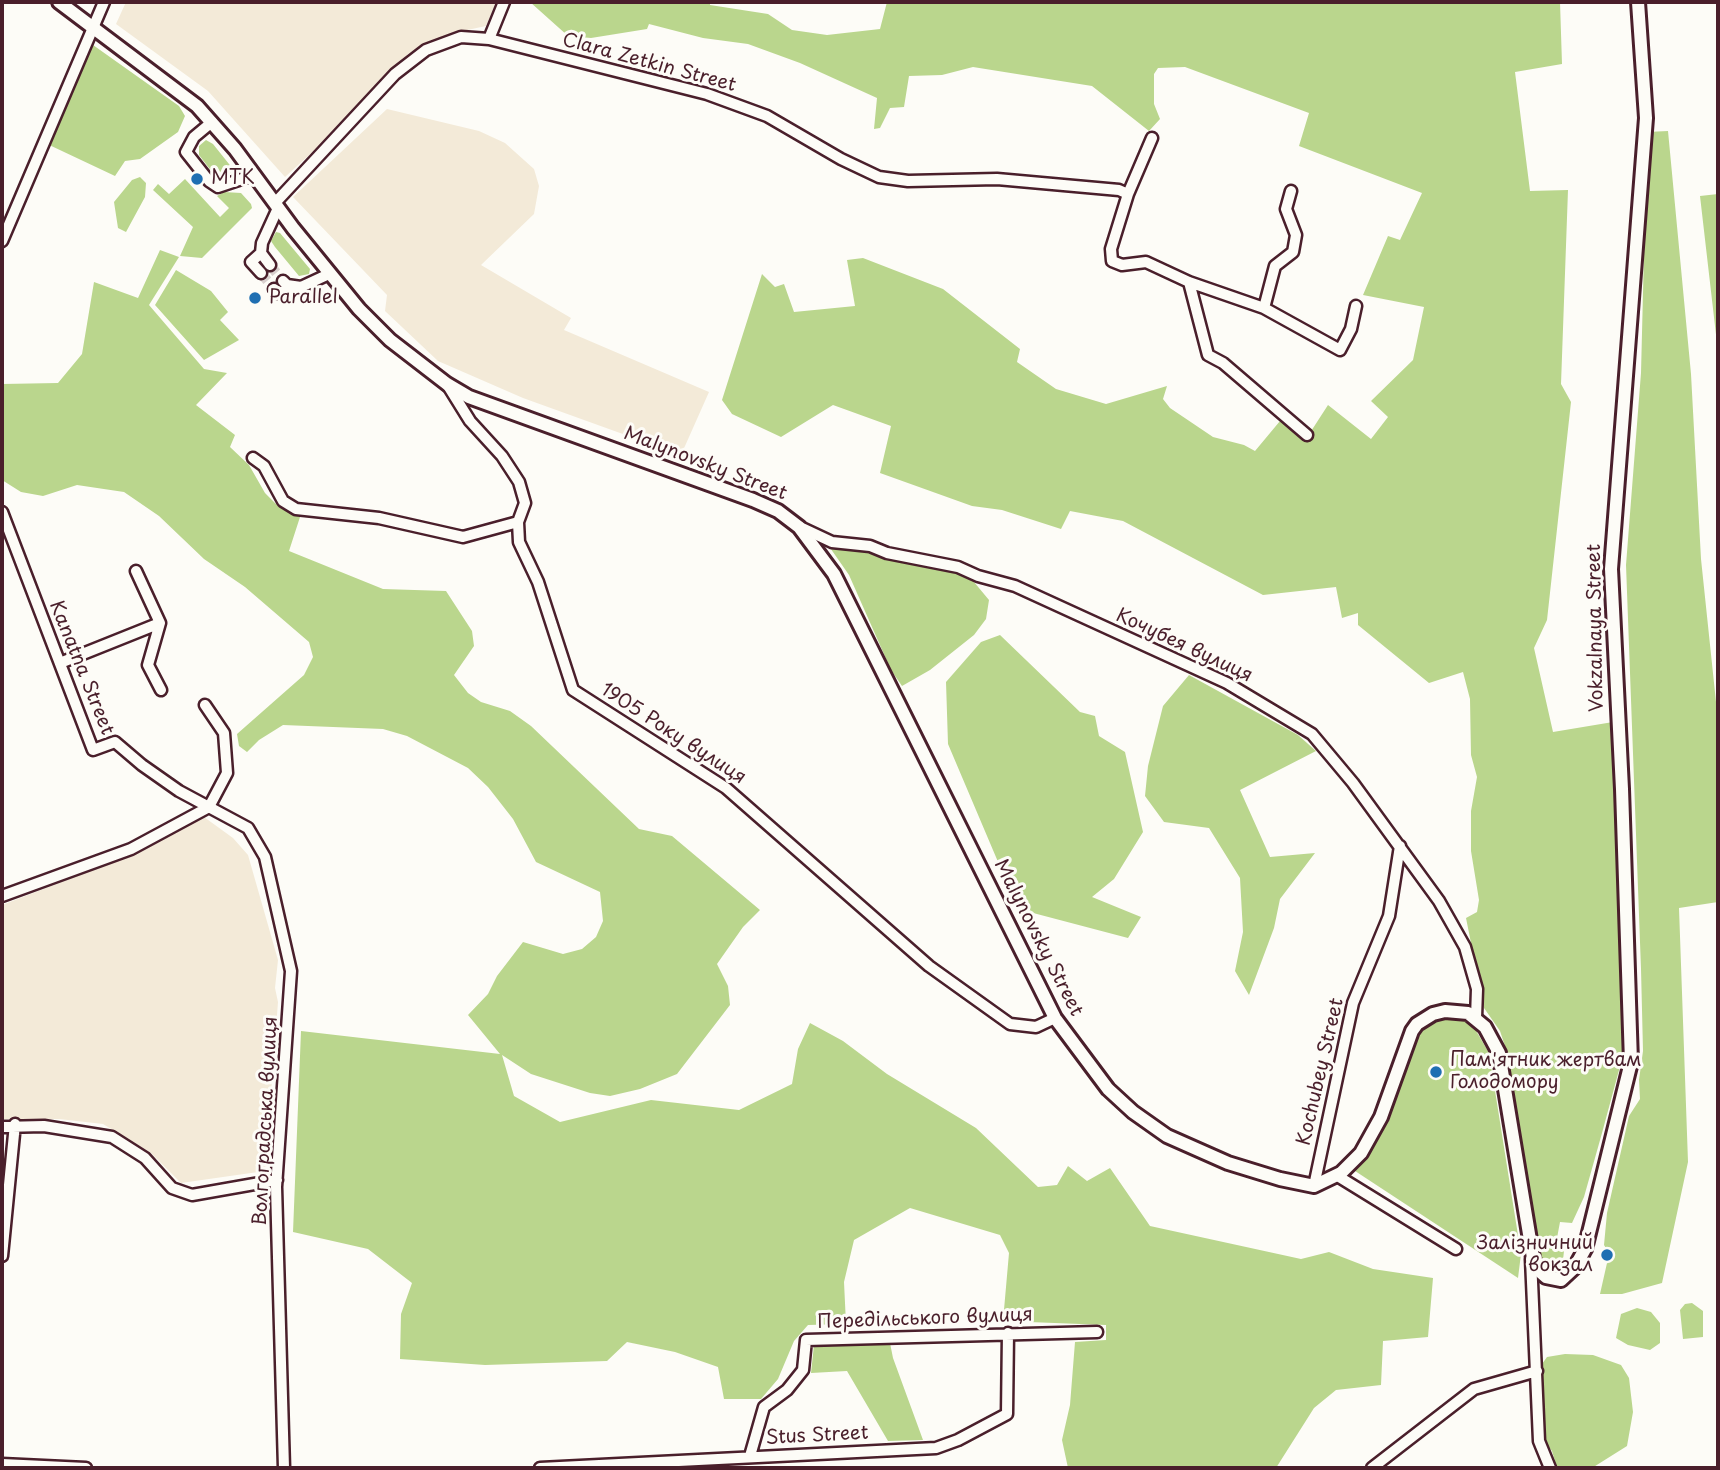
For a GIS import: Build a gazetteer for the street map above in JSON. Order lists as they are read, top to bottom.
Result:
{
  "streets": {
    "main road": ["Malynovsky Street", "Vokzalnaya Street"],
    "street": [
      "Clara Zetkin Street",
      "Кочубея вулиця",
      "Kanatna Street",
      "1905 Року вулиця",
      "Kochubey Street",
      "Волгоградська вулиця",
      "Передільського вулиця",
      "Stus Street"
    ]
  },
  "crossings": [
    ["Clara Zetkin Street", "Malynovsky Street"],
    ["Malynovsky Street", "Кочубея вулиця"],
    ["Malynovsky Street", "1905 Року вулиця"],
    ["Malynovsky Street", "Kochubey Street"],
    ["Кочубея вулиця", "Kochubey Street"],
    ["Kanatna Street", "Волгоградська вулиця"],
    ["Передільського вулиця", "Stus Street"]
  ],
  "places": [
    "МТК",
    "Parallel",
    "Пам'ятник жертвам Голодомору",
    "Залізничний вокзал"
  ]
}
